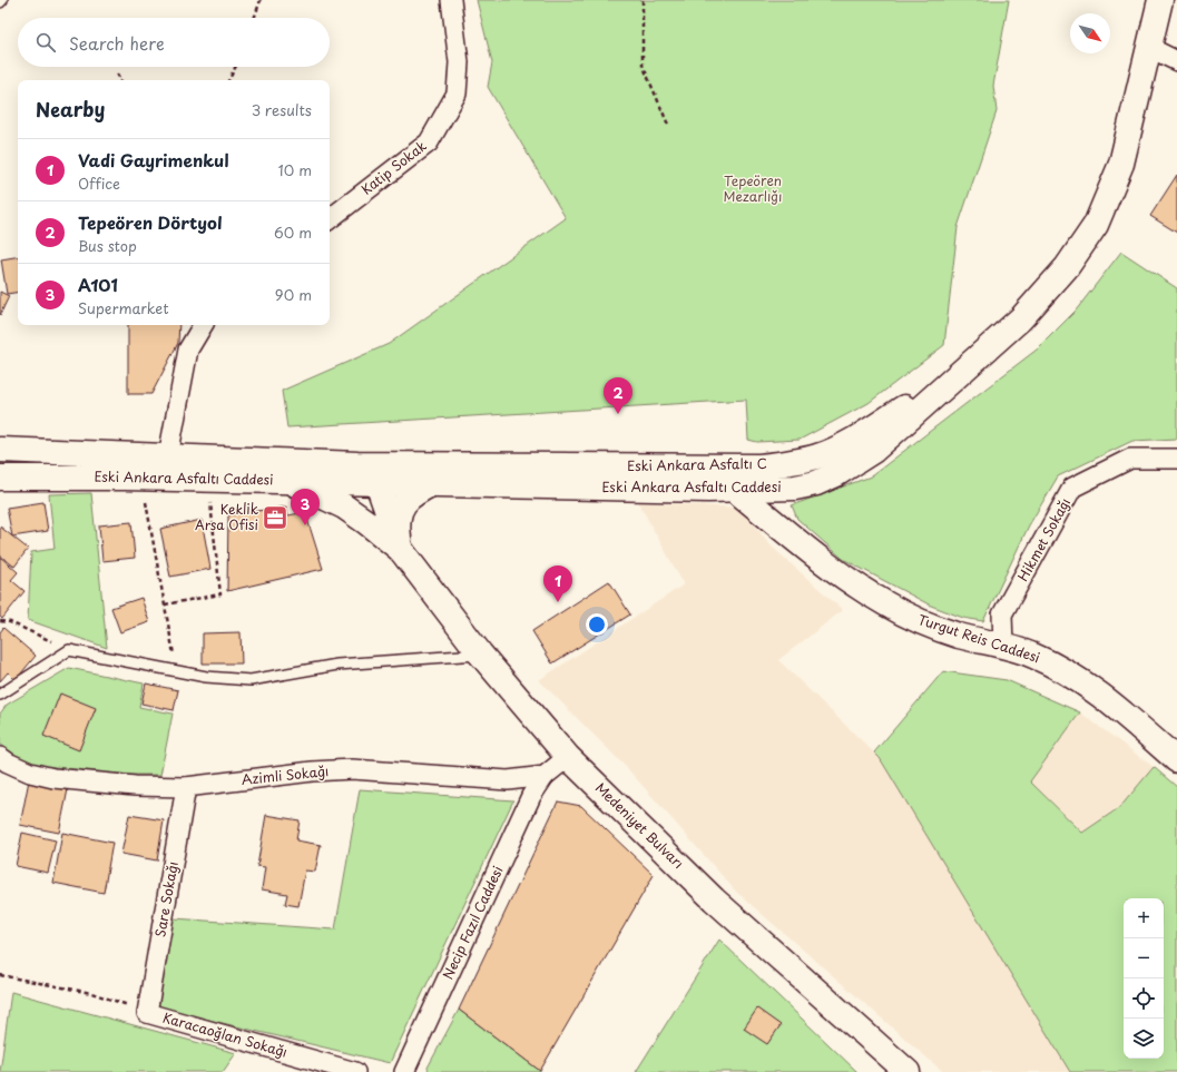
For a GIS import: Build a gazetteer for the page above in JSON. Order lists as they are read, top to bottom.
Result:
{
  "streets": {
    "main road": [
      "Eski Ankara Asfaltı C",
      "Eski Ankara Asfaltı Caddesi",
      "Turgut Reis Caddesi",
      "Medeniyet Bulvarı"
    ],
    "street": [
      "Katip Sokak",
      "Hikmet Sokağı",
      "Azimli Sokağı",
      "Sare Sokağı",
      "Necip Fazıl Caddesi",
      "Karacaoğlan Sokağı"
    ]
  },
  "crossings": [
    ["Eski Ankara Asfaltı C", "Eski Ankara Asfaltı Caddesi"],
    ["Eski Ankara Asfaltı Caddesi", "Turgut Reis Caddesi"],
    ["Eski Ankara Asfaltı Caddesi", "Medeniyet Bulvarı"],
    ["Hikmet Sokağı", "Turgut Reis Caddesi"],
    ["Azimli Sokağı", "Sare Sokağı"],
    ["Azimli Sokağı", "Necip Fazıl Caddesi"],
    ["Sare Sokağı", "Karacaoğlan Sokağı"]
  ],
  "parks": ["Tepeören Mezarlığı"],
  "places": {
    "office": ["Keklik Arsa Ofisi"]
  },
  "north": "bottom right",
  "page": {
    "search": "Search here",
    "heading": ["Nearby", "3 results"],
    "list": [
      {
        "mark": "1",
        "name": "Vadi Gayrimenkul",
        "note": "Office",
        "value": "10 m"
      },
      {
        "mark": "2",
        "name": "Tepeören Dörtyol",
        "note": "Bus stop",
        "value": "60 m"
      },
      {
        "mark": "3",
        "name": "A101",
        "note": "Supermarket",
        "value": "90 m"
      }
    ],
    "pins": ["2", "3", "1"],
    "map_buttons": ["+", "−"]
  }
}
